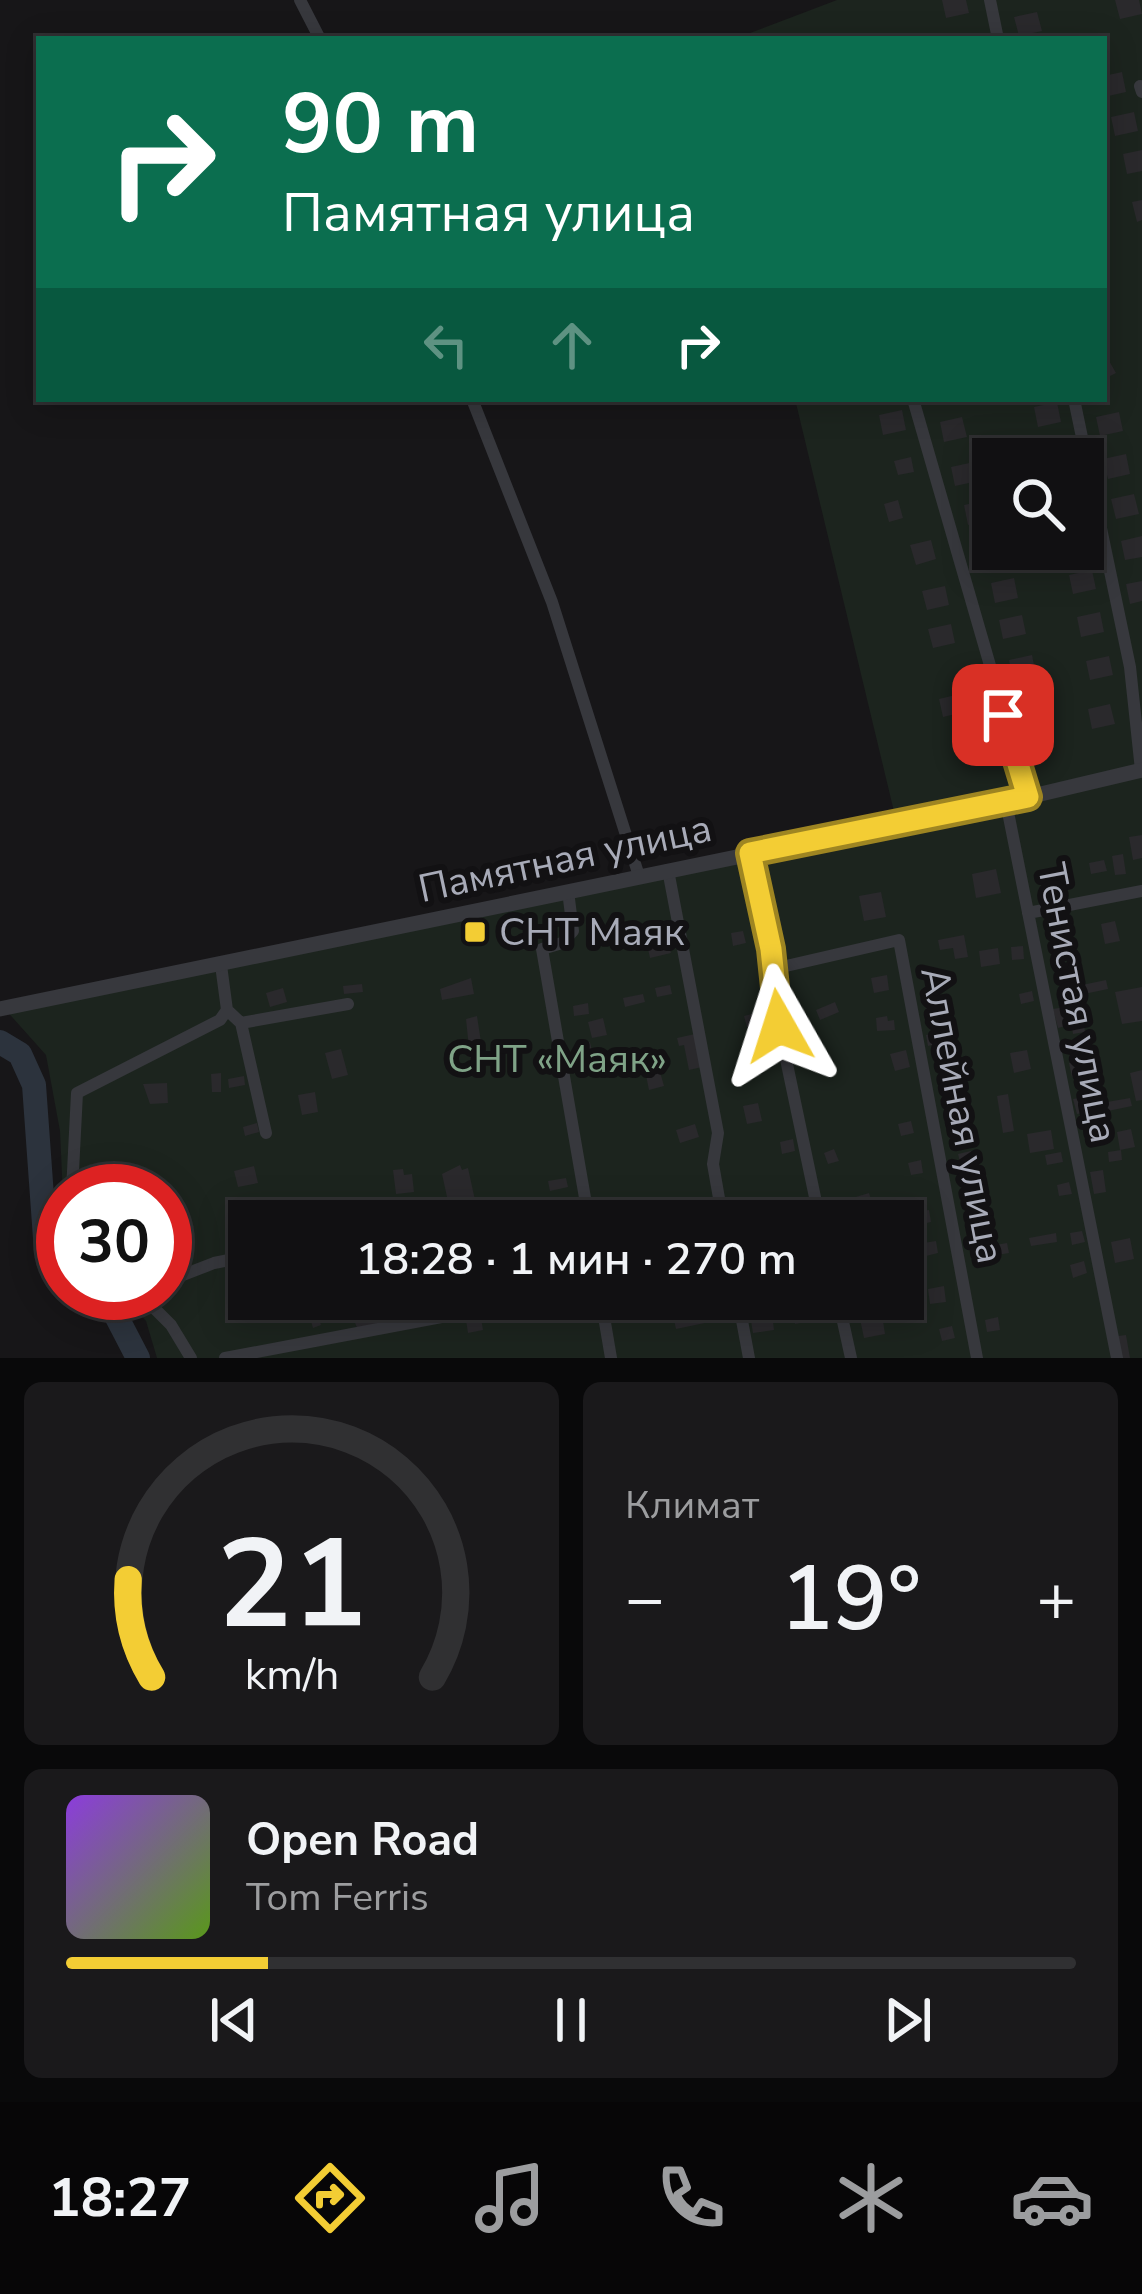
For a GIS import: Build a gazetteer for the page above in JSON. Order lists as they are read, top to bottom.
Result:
{
  "streets": {
    "street": ["Памятная улица", "Тенистая улица", "Аллейная улица"]
  },
  "crossings": [
    ["Памятная улица", "Тенистая улица"]
  ],
  "parks": ["СНТ «Маяк»"],
  "places": {
    "transit": ["СНТ Маяк"]
  },
  "page": {
    "turn": ["90 m", "Памятная улица"],
    "limit": "30",
    "trip": "18:28 · 1 мин · 270 m",
    "tile": "Климат",
    "heat": ["−", "19°", "+"],
    "song": ["Open Road", "Tom Ferris"],
    "tabs": "18:27",
    "gauge": ["21", "km/h"]
  }
}
